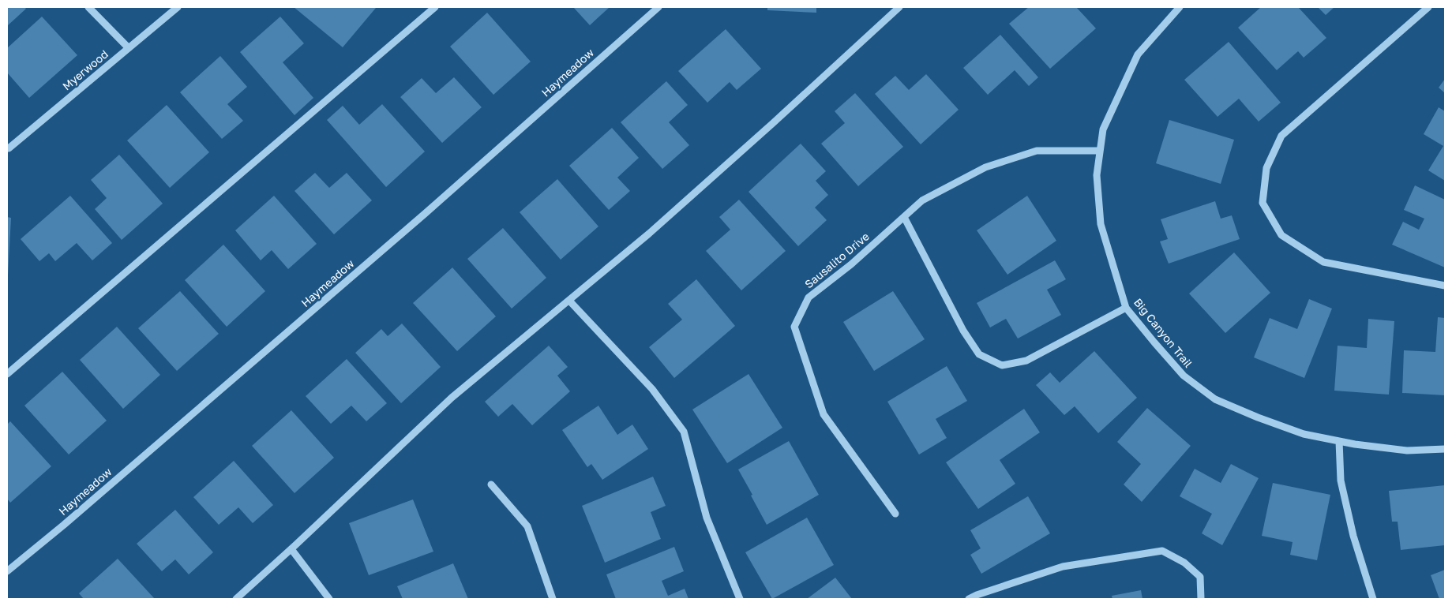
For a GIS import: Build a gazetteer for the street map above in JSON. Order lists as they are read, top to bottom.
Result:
{
  "streets": {
    "street": [
      "Myerwood",
      "Haymeadow",
      "Sausalito Drive",
      "Big Canyon Trail"
    ]
  },
  "crossings": [
    ["Sausalito Drive", "Big Canyon Trail"]
  ]
}
